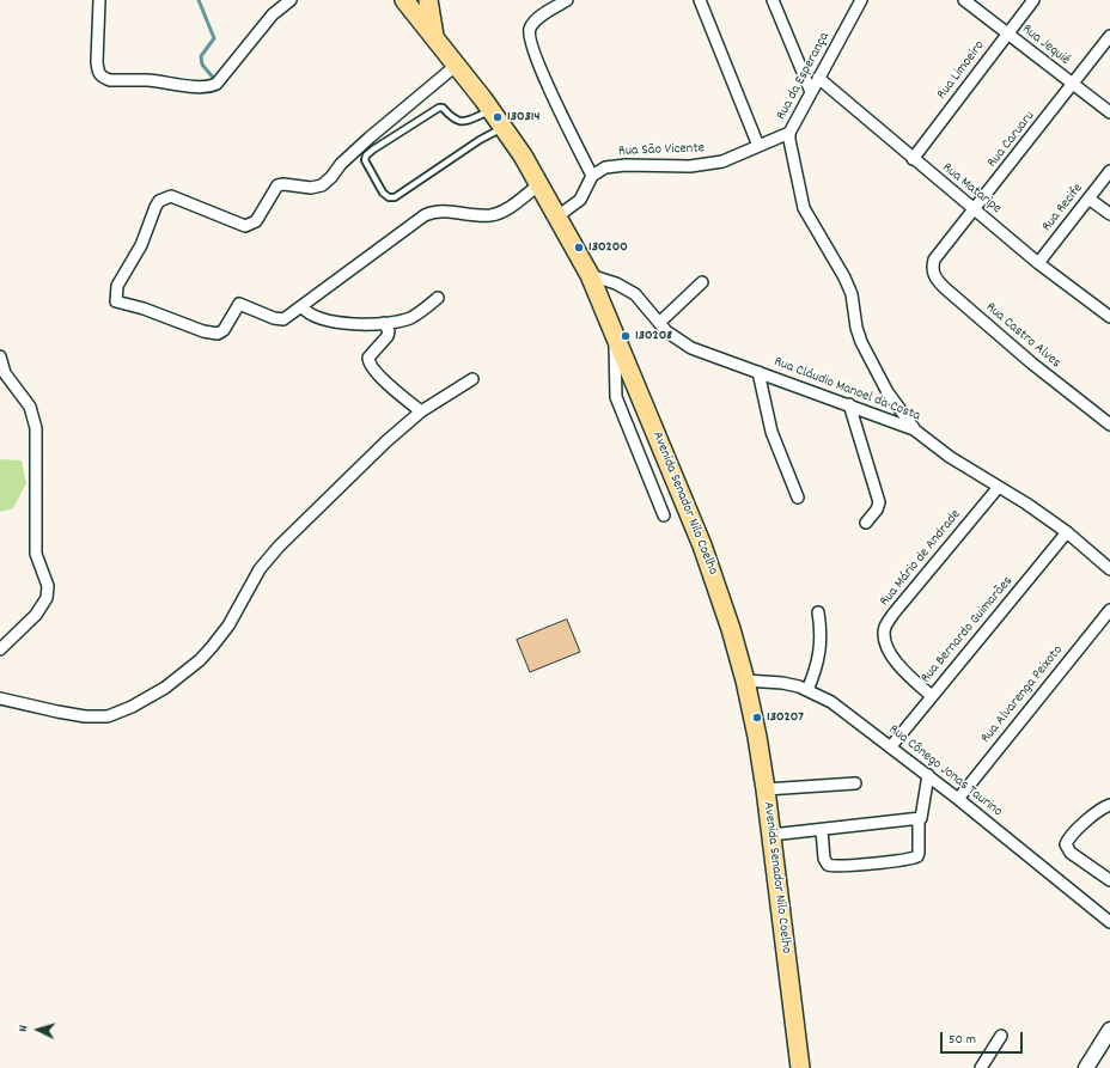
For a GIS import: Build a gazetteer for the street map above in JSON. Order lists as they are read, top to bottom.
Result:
{
  "streets": {
    "main road": ["Avenida Senador Nilo Coelho"],
    "street": [
      "Rua Jequié",
      "Rua Limoeiro",
      "Rua da Esperança",
      "Rua Caruaru",
      "Rua São Vicente",
      "Rua Mataripe",
      "Rua Recife",
      "Rua Castro Alves",
      "Rua Cláudio Manoel da Costa",
      "Rua Mário de Andrade",
      "Rua Bernardo Guimarães",
      "Rua Alvarenga Peixoto",
      "Rua Cônego Jonas Taurino"
    ]
  },
  "crossings": [
    ["Rua Jequié", "Rua Limoeiro"],
    ["Rua Jequié", "Rua Caruaru"],
    ["Rua Limoeiro", "Rua Mataripe"],
    ["Rua da Esperança", "Rua São Vicente"],
    ["Rua da Esperança", "Rua Mataripe"],
    ["Rua da Esperança", "Rua Cláudio Manoel da Costa"],
    ["Rua Caruaru", "Rua Mataripe"],
    ["Rua Caruaru", "Rua Castro Alves"],
    ["Rua Mataripe", "Rua Recife"],
    ["Rua Cláudio Manoel da Costa", "Avenida Senador Nilo Coelho"],
    ["Rua Cláudio Manoel da Costa", "Rua Mário de Andrade"],
    ["Rua Cláudio Manoel da Costa", "Rua Bernardo Guimarães"],
    ["Avenida Senador Nilo Coelho", "Rua Cônego Jonas Taurino"],
    ["Rua Mário de Andrade", "Rua Bernardo Guimarães"],
    ["Rua Bernardo Guimarães", "Rua Cônego Jonas Taurino"],
    ["Rua Alvarenga Peixoto", "Rua Cônego Jonas Taurino"]
  ],
  "places": [
    "130314",
    "130200",
    "130208",
    "130207"
  ],
  "scale_bar": "50 m",
  "north": "left"
}
